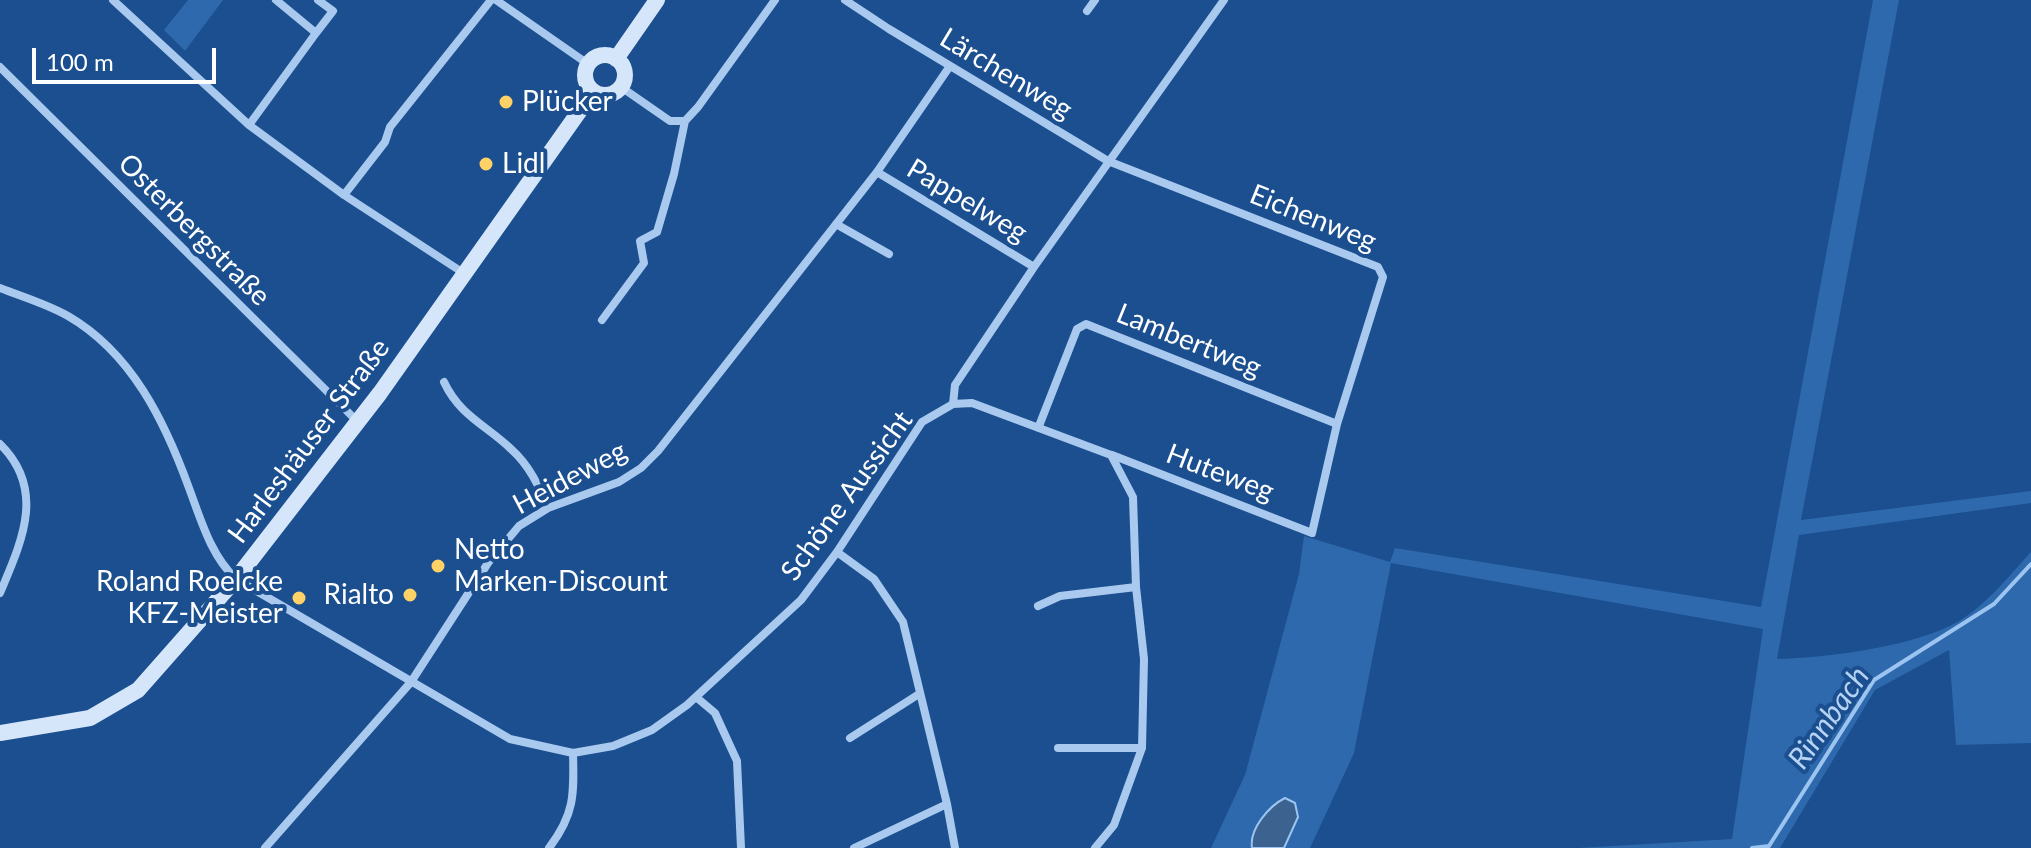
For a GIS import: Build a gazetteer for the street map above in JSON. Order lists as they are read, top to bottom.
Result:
{
  "streets": {
    "main road": ["Harleshäuser Straße"],
    "street": [
      "Lärchenweg",
      "Pappelweg",
      "Eichenweg",
      "Osterbergstraße",
      "Lambertweg",
      "Huteweg",
      "Heideweg",
      "Schöne Aussicht"
    ]
  },
  "crossings": [
    ["Lärchenweg", "Eichenweg"],
    ["Lärchenweg", "Heideweg"],
    ["Lärchenweg", "Schöne Aussicht"],
    ["Pappelweg", "Heideweg"],
    ["Pappelweg", "Schöne Aussicht"],
    ["Eichenweg", "Lambertweg"],
    ["Eichenweg", "Huteweg"],
    ["Eichenweg", "Schöne Aussicht"],
    ["Osterbergstraße", "Harleshäuser Straße"],
    ["Lambertweg", "Huteweg"],
    ["Harleshäuser Straße", "Schöne Aussicht"],
    ["Huteweg", "Schöne Aussicht"],
    ["Heideweg", "Schöne Aussicht"]
  ],
  "water": ["Rinnbach"],
  "places": [
    "Plücker",
    "Lidl",
    "Netto Marken-Discount",
    "Rialto",
    "Roland Roelcke KFZ-Meister"
  ],
  "scale_bar": "100 m"
}
